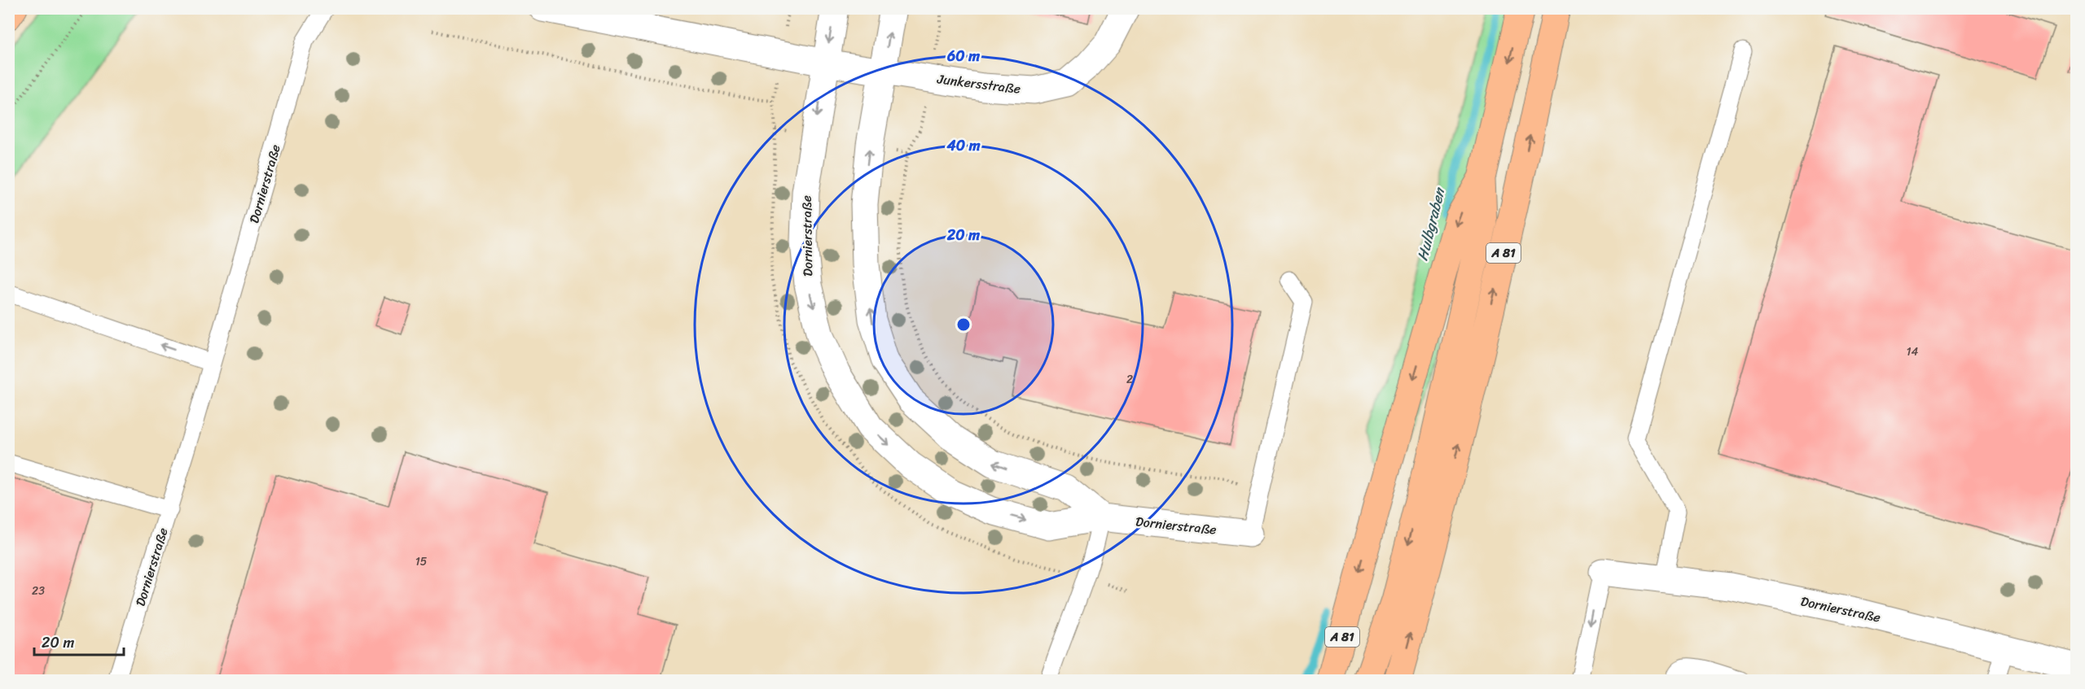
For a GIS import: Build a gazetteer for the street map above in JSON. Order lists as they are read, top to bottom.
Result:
{
  "streets": {
    "main road": ["A 81"],
    "street": ["Junkersstraße", "Dornierstraße"]
  },
  "crossings": [
    ["Junkersstraße", "Dornierstraße"]
  ],
  "water": ["Hulbgraben"],
  "house_numbers": [
    "14",
    "2",
    "15",
    "23"
  ],
  "scale_bar": "20 m",
  "rings": ["60 m", "40 m", "20 m"]
}
